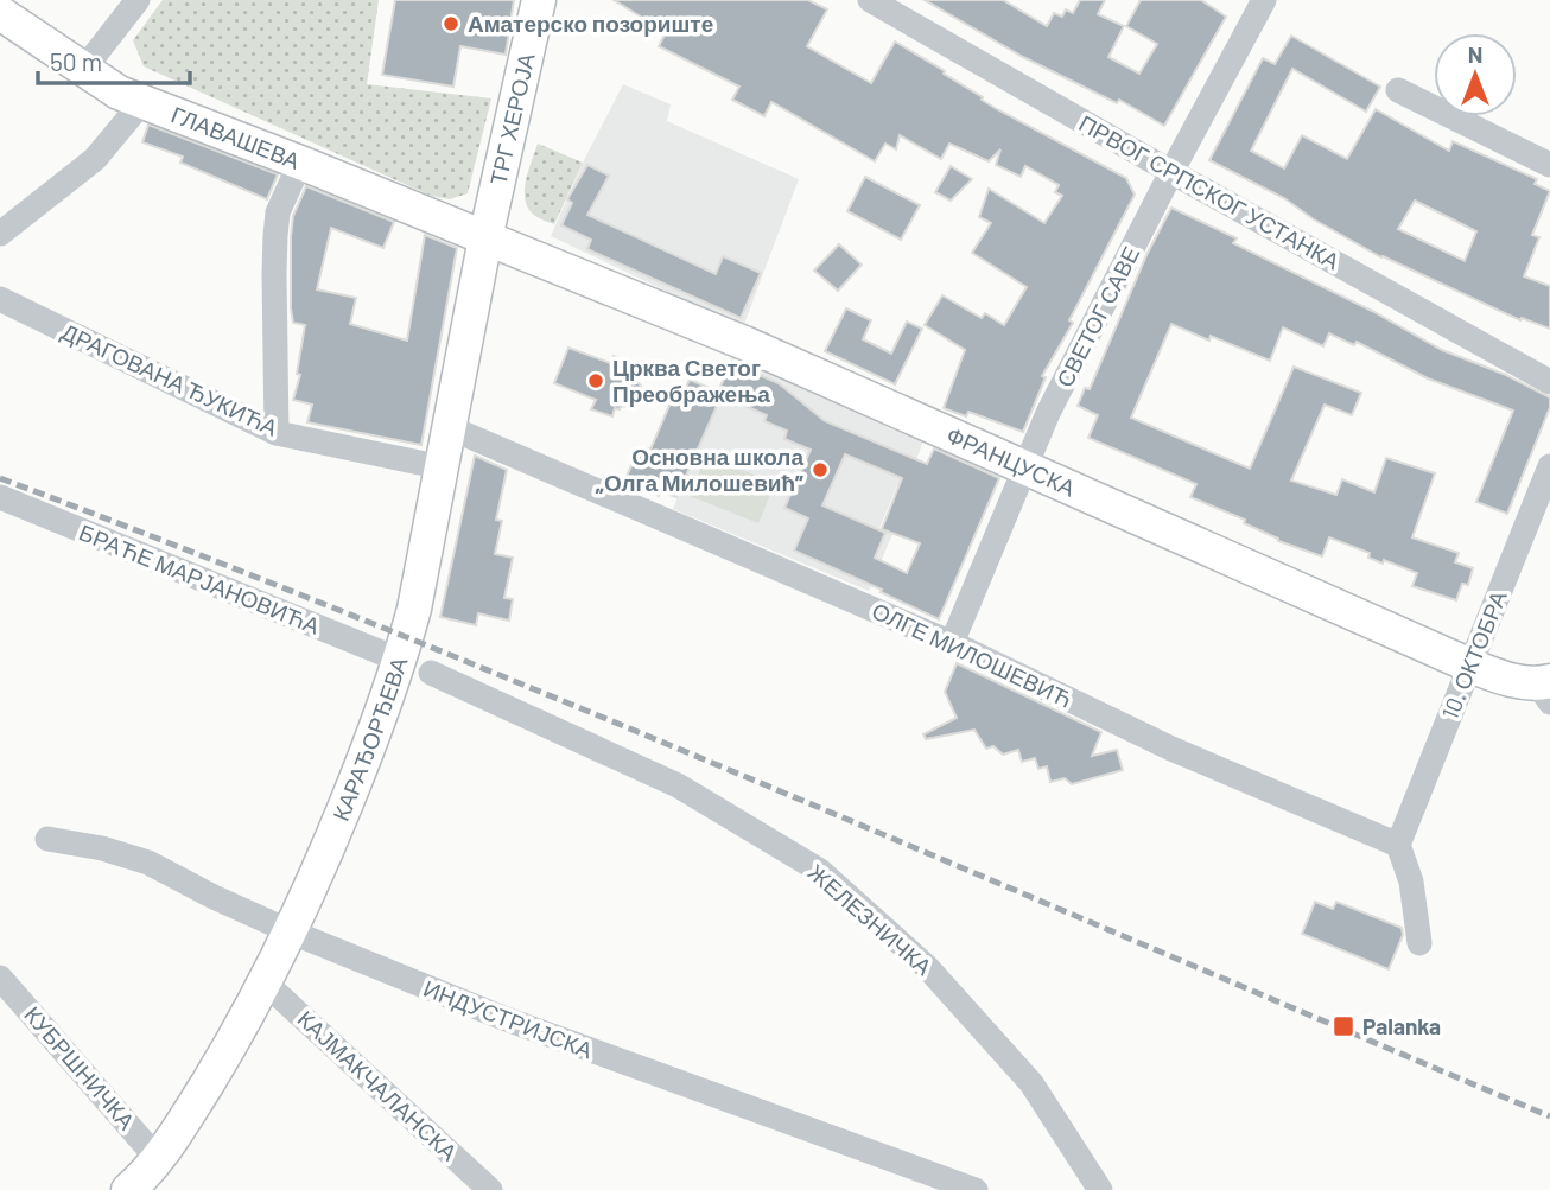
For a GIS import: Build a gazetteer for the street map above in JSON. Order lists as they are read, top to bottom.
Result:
{
  "streets": {
    "main road": [
      "ТРГ ХЕРОЈА",
      "ГЛАВАШЕВА",
      "ФРАНЦУСКА",
      "КАРАЂОРЂЕВА"
    ],
    "street": [
      "ПРВОГ СРПСКОГ УСТАНКА",
      "СВЕТОГ САВЕ",
      "ДРАГОВАНА ЂУКИЋА",
      "БРАЋЕ МАРЈАНОВИЋА",
      "ОЛГЕ МИЛОШЕВИЋ",
      "10. ОКТОБРА",
      "ЖЕЛЕЗНИЧКА",
      "ИНДУСТРИЈСКА",
      "КУБРШНИЧКА",
      "КАЈМАКЧАЛАНСКА"
    ]
  },
  "crossings": [
    ["ТРГ ХЕРОЈА", "ГЛАВАШЕВА"],
    ["ТРГ ХЕРОЈА", "ФРАНЦУСКА"],
    ["ТРГ ХЕРОЈА", "КАРАЂОРЂЕВА"],
    ["ГЛАВАШЕВА", "ФРАНЦУСКА"],
    ["ГЛАВАШЕВА", "КАРАЂОРЂЕВА"],
    ["ПРВОГ СРПСКОГ УСТАНКА", "СВЕТОГ САВЕ"],
    ["СВЕТОГ САВЕ", "ФРАНЦУСКА"],
    ["СВЕТОГ САВЕ", "ОЛГЕ МИЛОШЕВИЋ"],
    ["ДРАГОВАНА ЂУКИЋА", "КАРАЂОРЂЕВА"],
    ["ФРАНЦУСКА", "10. ОКТОБРА"],
    ["ФРАНЦУСКА", "КАРАЂОРЂЕВА"],
    ["БРАЋЕ МАРЈАНОВИЋА", "КАРАЂОРЂЕВА"],
    ["ОЛГЕ МИЛОШЕВИЋ", "10. ОКТОБРА"],
    ["ОЛГЕ МИЛОШЕВИЋ", "КАРАЂОРЂЕВА"],
    ["КАРАЂОРЂЕВА", "ИНДУСТРИЈСКА"],
    ["КАРАЂОРЂЕВА", "КУБРШНИЧКА"],
    ["КАРАЂОРЂЕВА", "КАЈМАКЧАЛАНСКА"]
  ],
  "places": {
    "other": ["Аматерско позориште", "Црква Светог Преображења", "Основна школа „Олга Милошевић”"],
    "transit": ["Palanka"]
  },
  "scale_bar": "50 m",
  "north": "top"
}
